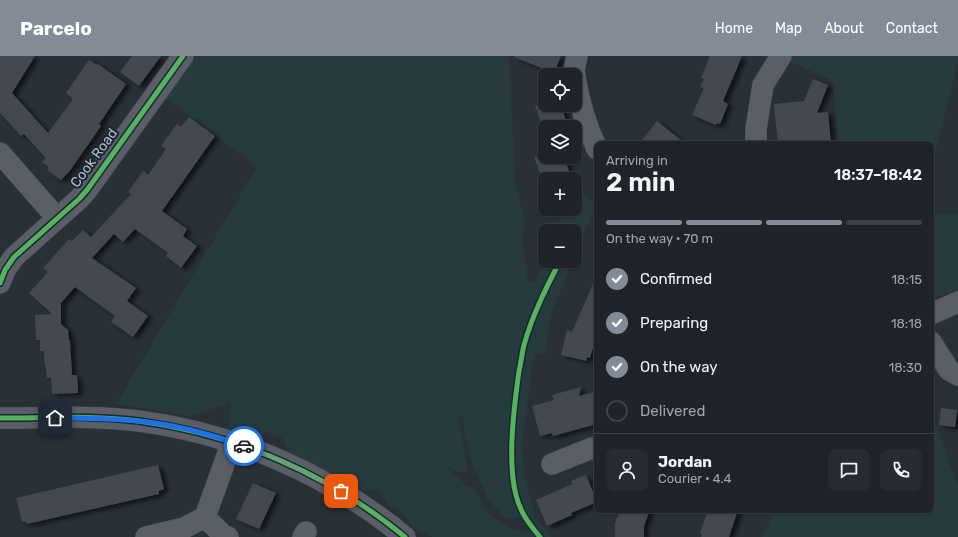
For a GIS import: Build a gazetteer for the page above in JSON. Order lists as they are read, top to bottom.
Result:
{
  "streets": {
    "street": ["Cook Road"]
  },
  "page": {
    "header": "Parcelo",
    "nav": [
      "Home",
      "Map",
      "About",
      "Contact"
    ],
    "map_buttons": ["+", "−"],
    "heading": ["2 min", "Arriving in", "18:37–18:42"],
    "panel": ["Jordan", "Courier · 4.4"],
    "bar": "On the way · 70 m",
    "list": [
      ["Confirmed", "18:15"],
      ["Preparing", "18:18"],
      ["On the way", "18:30"],
      "Delivered"
    ]
  }
}
